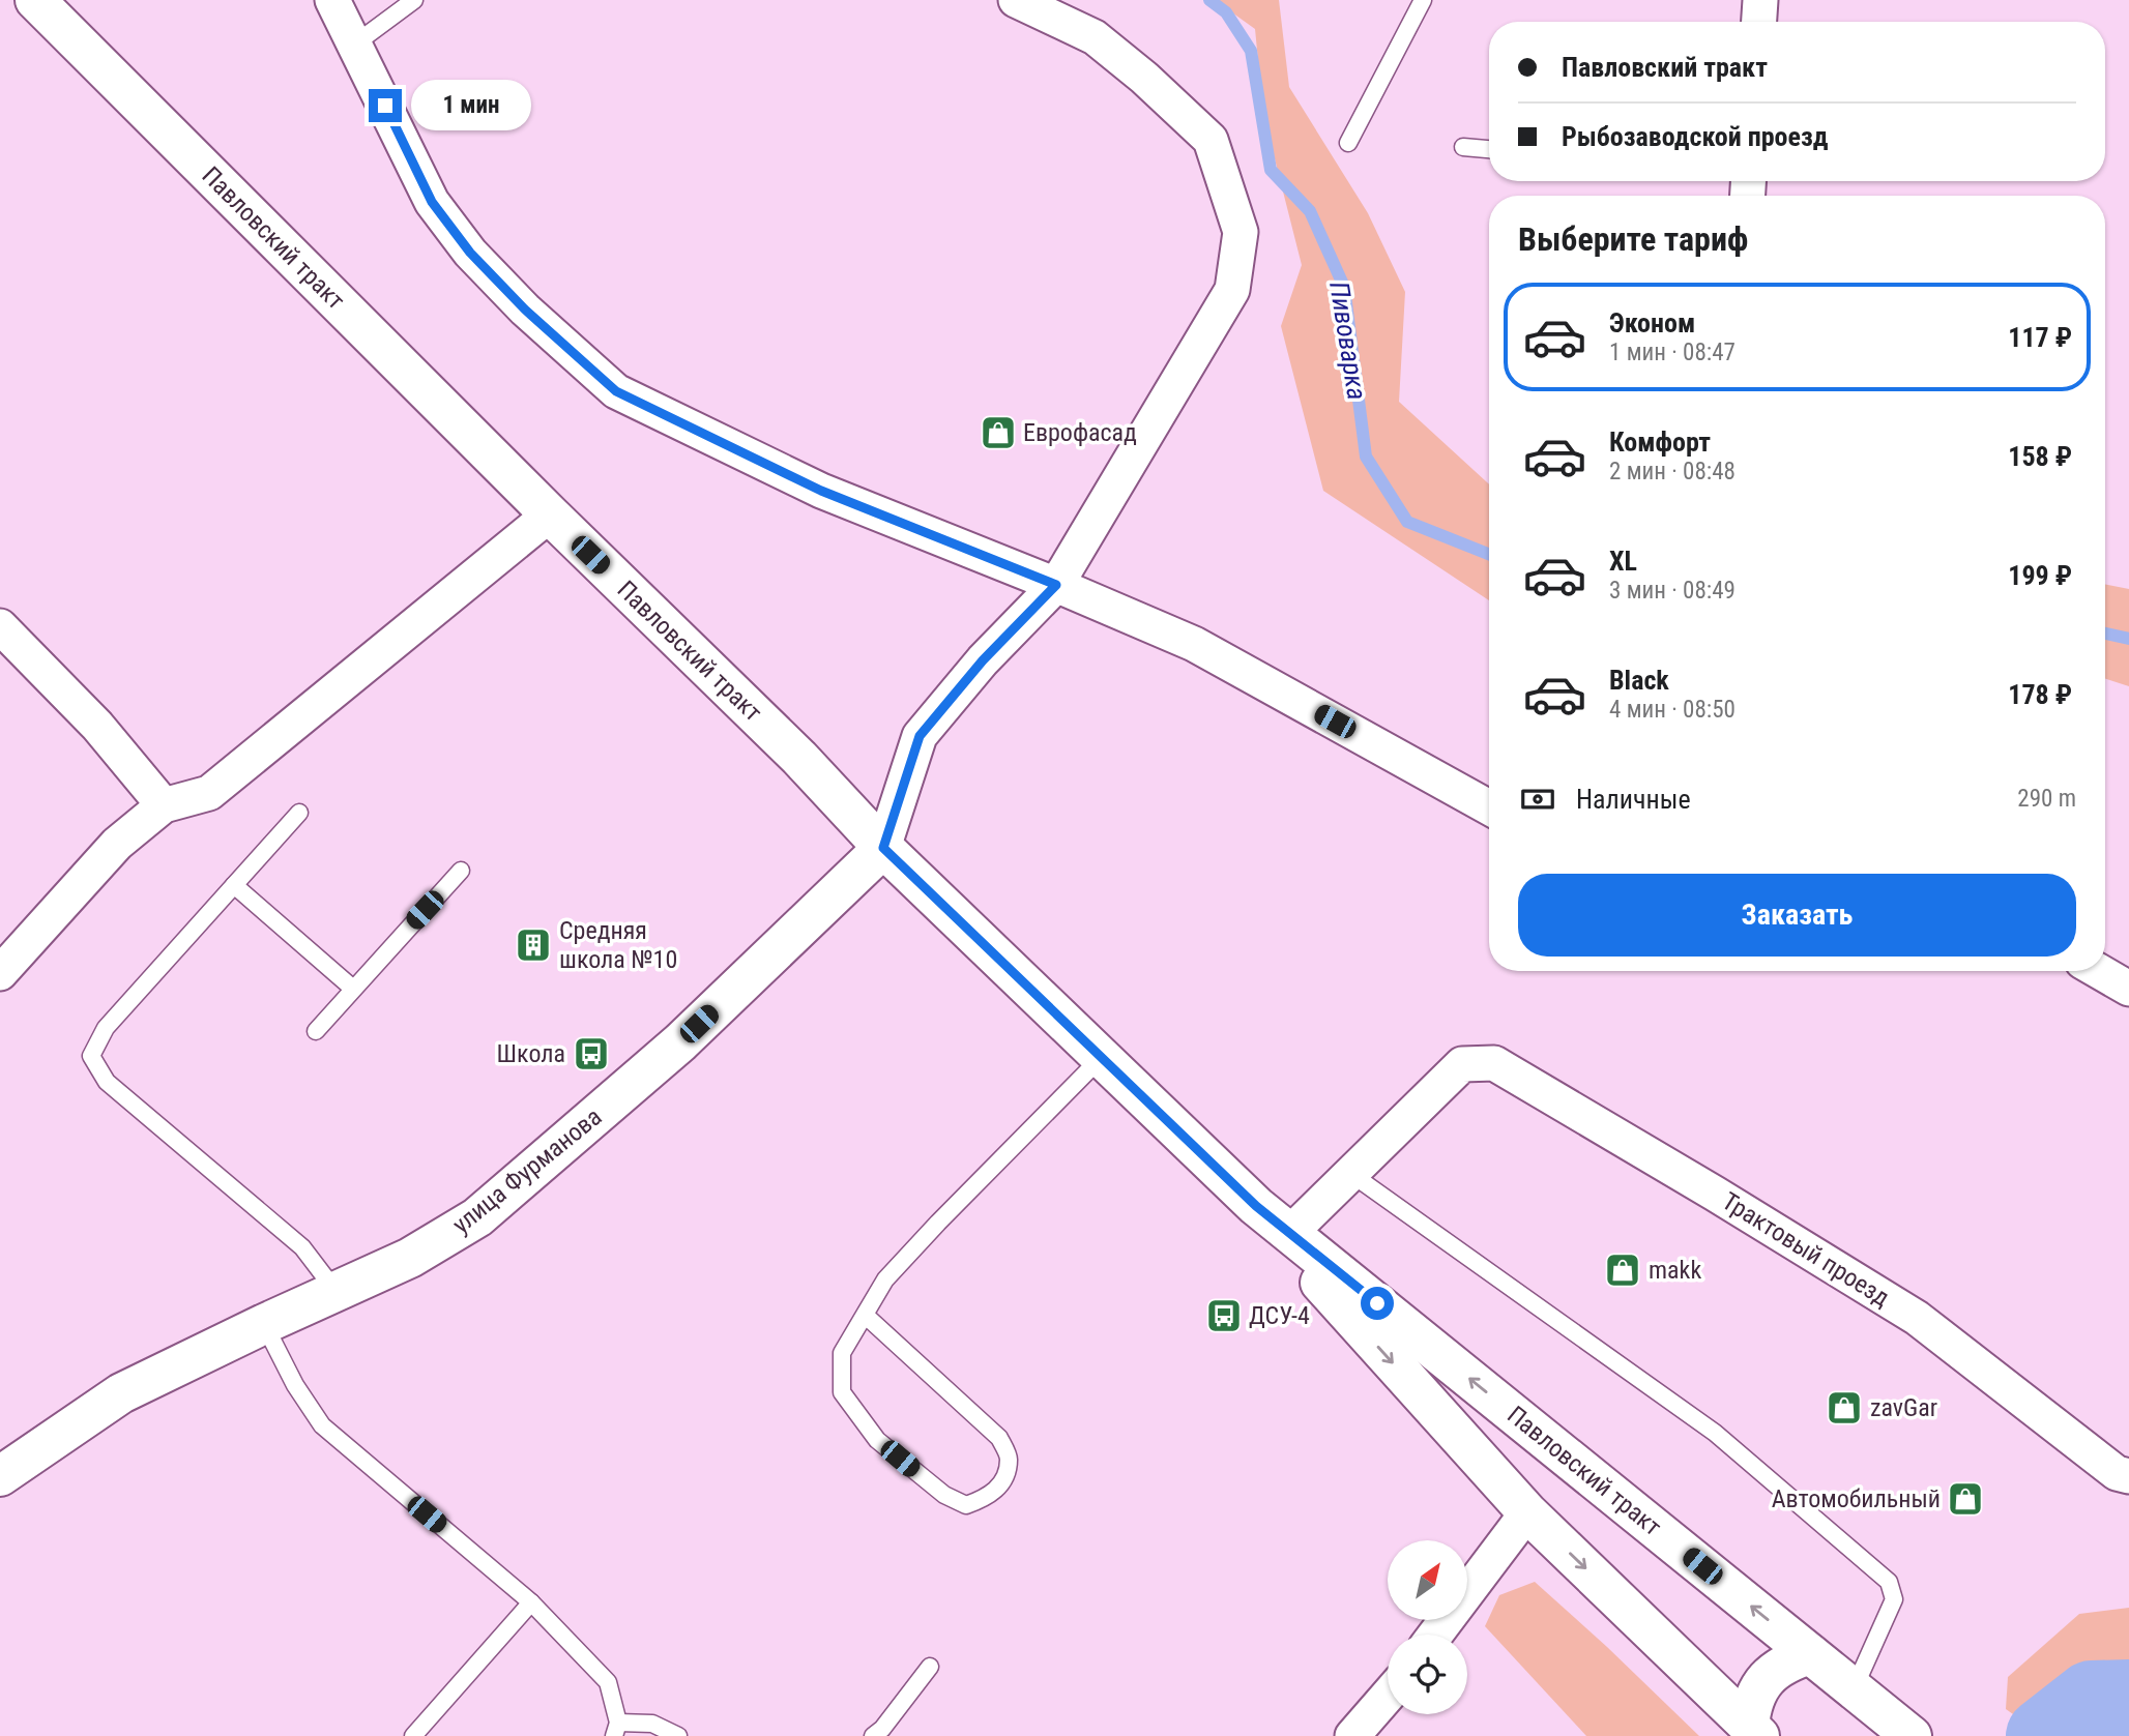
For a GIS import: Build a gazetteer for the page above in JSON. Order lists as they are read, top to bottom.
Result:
{
  "streets": {
    "main road": ["Павловский тракт", "улица Фурманова"],
    "street": ["Трактовый проезд"]
  },
  "crossings": [
    ["Павловский тракт", "улица Фурманова"]
  ],
  "water": ["Пивоварка"],
  "places": {
    "shop": [
      "Еврофасад",
      "makk",
      "zavGar",
      "Автомобильный"
    ],
    "building": ["Средняя школа №10"],
    "bus stop": ["Школа", "ДСУ-4"]
  },
  "north": "top right",
  "page": {
    "banner": ["Павловский тракт", "Рыбозаводской проезд"],
    "bubble": "1 мин",
    "heading": "Выберите тариф",
    "list": [
      {
        "name": "Эконом",
        "note": "1 мин · 08:47",
        "value": "117 ₽"
      },
      {
        "name": "Комфорт",
        "note": "2 мин · 08:48",
        "value": "158 ₽"
      },
      {
        "name": "XL",
        "note": "3 мин · 08:49",
        "value": "199 ₽"
      },
      {
        "name": "Black",
        "note": "4 мин · 08:50",
        "value": "178 ₽"
      }
    ],
    "pay": ["Наличные", "290 m"],
    "buttons": "Заказать"
  }
}
